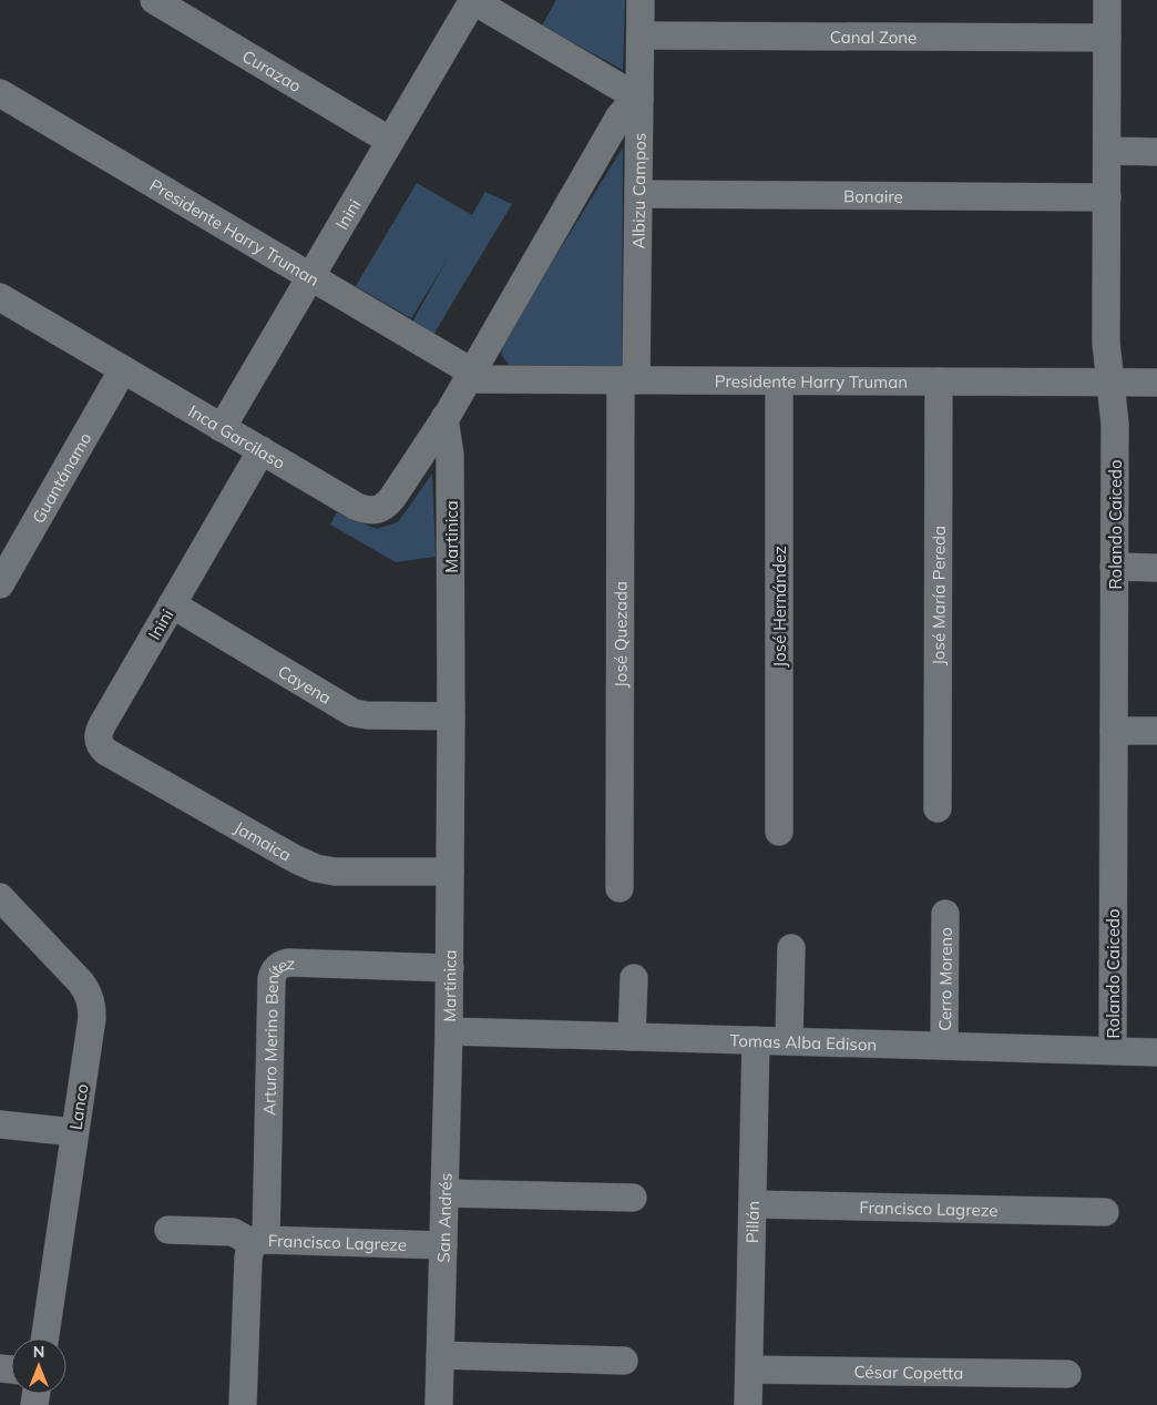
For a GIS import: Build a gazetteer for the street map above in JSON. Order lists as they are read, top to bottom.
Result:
{
  "streets": {
    "street": [
      "Canal Zone",
      "Curazao",
      "Albizu Campos",
      "Bonaire",
      "Inini",
      "Presidente Harry Truman",
      "Inca Garcilaso",
      "Guantánamo",
      "Rolando Caicedo",
      "Martinica",
      "José María Pereda",
      "José Hernández",
      "José Quezada",
      "Cayena",
      "Jamaica",
      "Cerro Moreno",
      "Tomas Alba Edison",
      "Arturo Merino Benítez",
      "Lanco",
      "Francisco Lagreze",
      "San Andrés",
      "Pillán",
      "César Copetta"
    ]
  },
  "crossings": [
    ["Canal Zone", "Albizu Campos"],
    ["Canal Zone", "Rolando Caicedo"],
    ["Curazao", "Inini"],
    ["Albizu Campos", "Bonaire"],
    ["Albizu Campos", "Presidente Harry Truman"],
    ["Albizu Campos", "José Quezada"],
    ["Bonaire", "Rolando Caicedo"],
    ["Inini", "Presidente Harry Truman"],
    ["Inini", "Inca Garcilaso"],
    ["Inini", "Cayena"],
    ["Inini", "Jamaica"],
    ["Presidente Harry Truman", "Rolando Caicedo"],
    ["Presidente Harry Truman", "José María Pereda"],
    ["Presidente Harry Truman", "José Hernández"],
    ["Presidente Harry Truman", "José Quezada"],
    ["Inca Garcilaso", "Guantánamo"],
    ["Inca Garcilaso", "Martinica"],
    ["Rolando Caicedo", "Tomas Alba Edison"],
    ["Martinica", "Cayena"],
    ["Martinica", "Jamaica"],
    ["Martinica", "Tomas Alba Edison"],
    ["Martinica", "Arturo Merino Benítez"],
    ["Martinica", "San Andrés"],
    ["Cerro Moreno", "Tomas Alba Edison"],
    ["Tomas Alba Edison", "San Andrés"],
    ["Tomas Alba Edison", "Pillán"],
    ["Arturo Merino Benítez", "Francisco Lagreze"],
    ["Francisco Lagreze", "San Andrés"],
    ["Francisco Lagreze", "Pillán"],
    ["Pillán", "César Copetta"]
  ],
  "north": "top"
}
